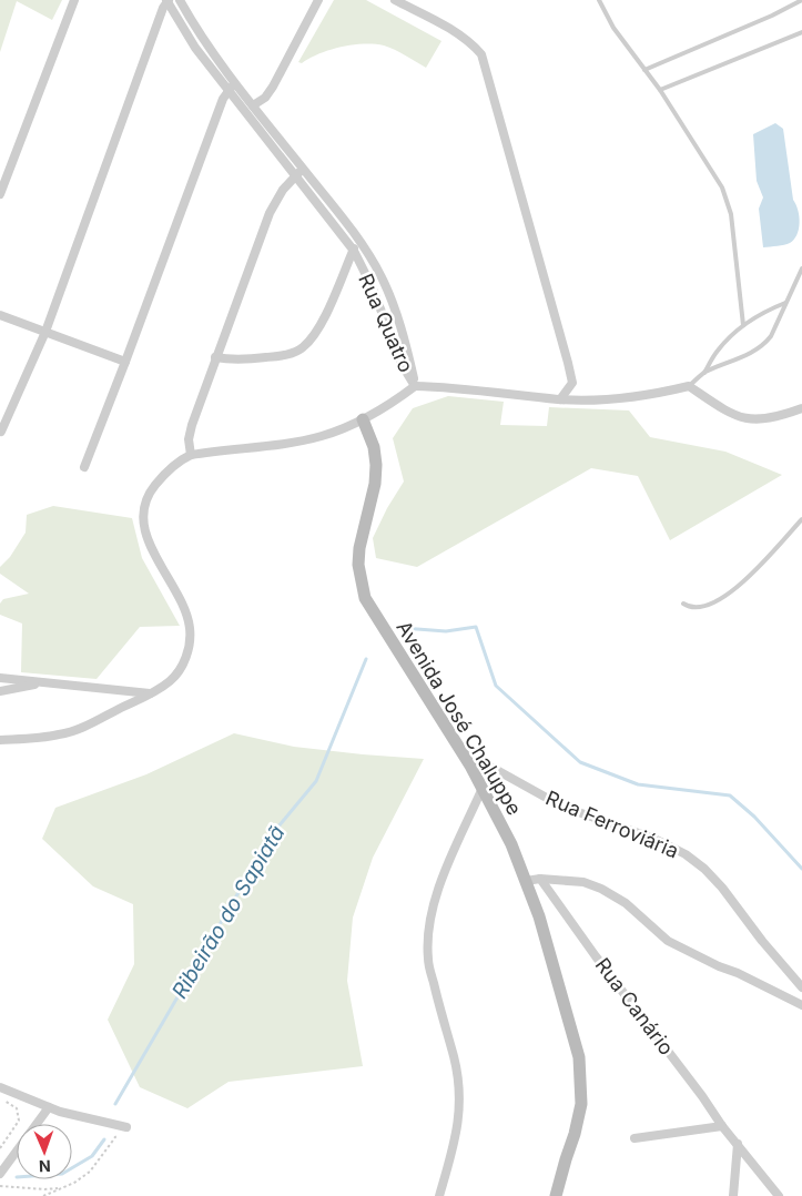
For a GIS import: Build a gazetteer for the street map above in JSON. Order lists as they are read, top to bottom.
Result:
{
  "streets": {
    "street": [
      "Rua Quatro",
      "Avenida José Chaluppe",
      "Rua Ferroviária",
      "Rua Canário"
    ]
  },
  "crossings": [
    ["Avenida José Chaluppe", "Rua Ferroviária"]
  ],
  "water": ["Ribeirão do Sapiatã"],
  "north": "bottom"
}
